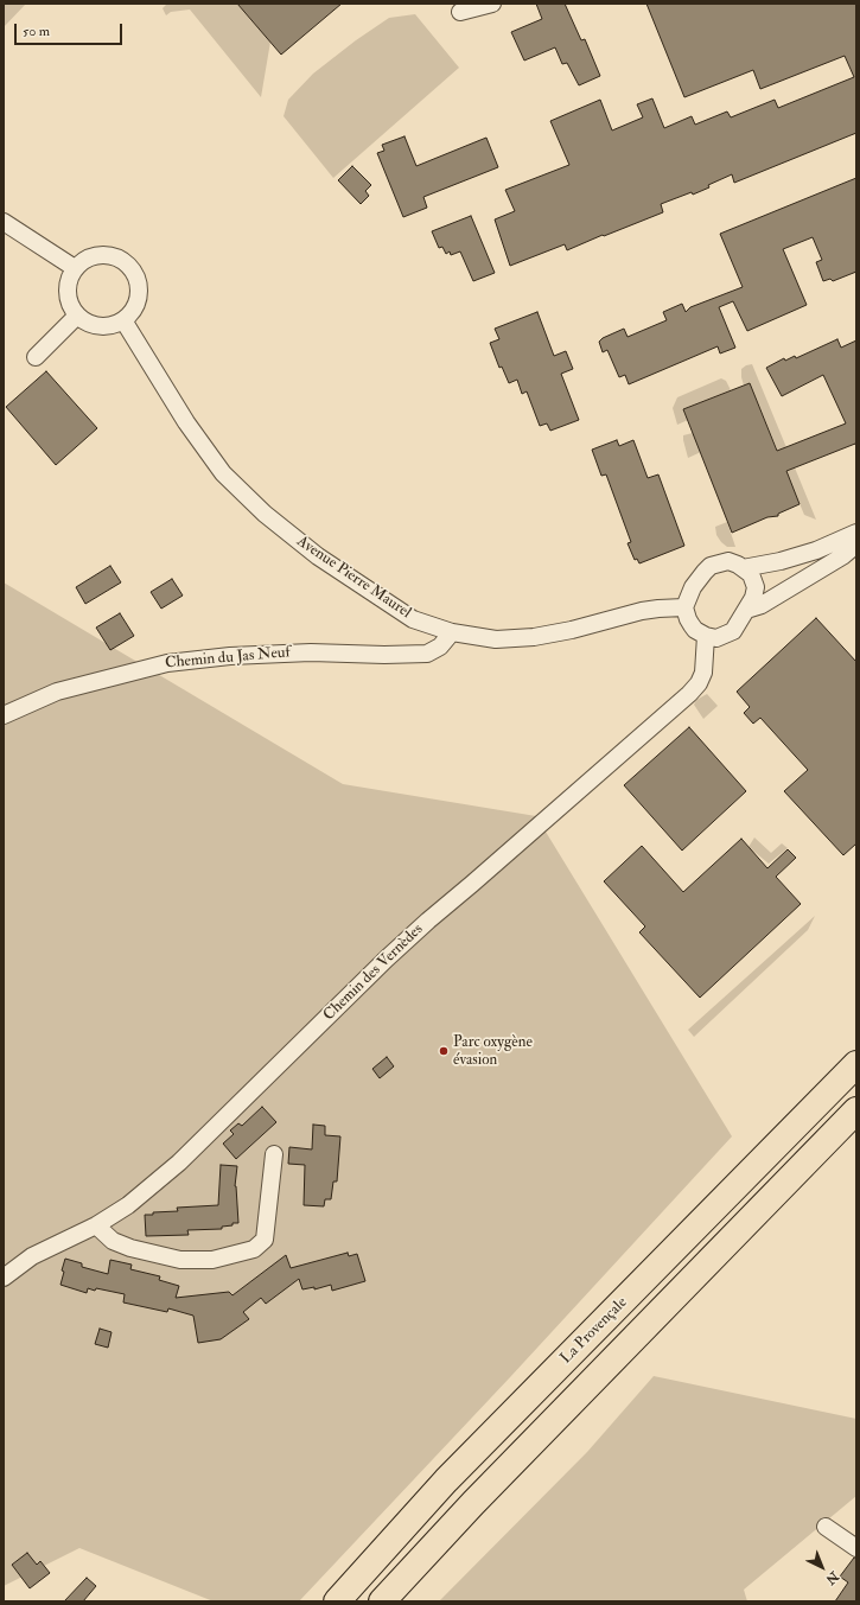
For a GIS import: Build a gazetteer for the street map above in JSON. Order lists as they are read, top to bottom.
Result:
{
  "streets": {
    "highway": ["La Provençale"],
    "street": ["Avenue Pierre Maurel", "Chemin du Jas Neuf", "Chemin des Vernèdes"]
  },
  "crossings": [
    ["Avenue Pierre Maurel", "Chemin du Jas Neuf"],
    ["Avenue Pierre Maurel", "Chemin des Vernèdes"]
  ],
  "places": ["Parc oxygène évasion"],
  "scale_bar": "50 m",
  "north": "bottom right"
}
